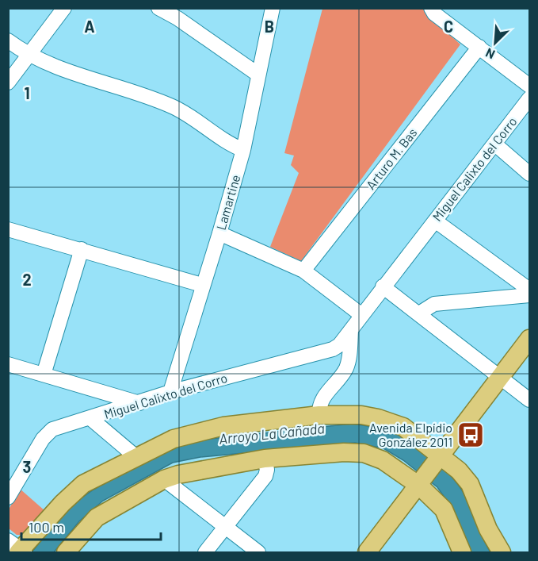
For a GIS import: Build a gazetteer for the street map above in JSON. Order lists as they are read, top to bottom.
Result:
{
  "streets": {
    "street": ["Arturo M. Bas", "Miguel Calixto del Corro", "Lamartine"]
  },
  "crossings": [
    ["Miguel Calixto del Corro", "Lamartine"]
  ],
  "water": ["Arroyo La Cañada"],
  "places": {
    "bus stop": ["Avenida Elpídio González 2011"]
  },
  "scale_bar": "100 m",
  "north": "bottom left",
  "grid": {
    "columns": ["A", "B", "C"],
    "rows": ["1", "2", "3"]
  }
}
